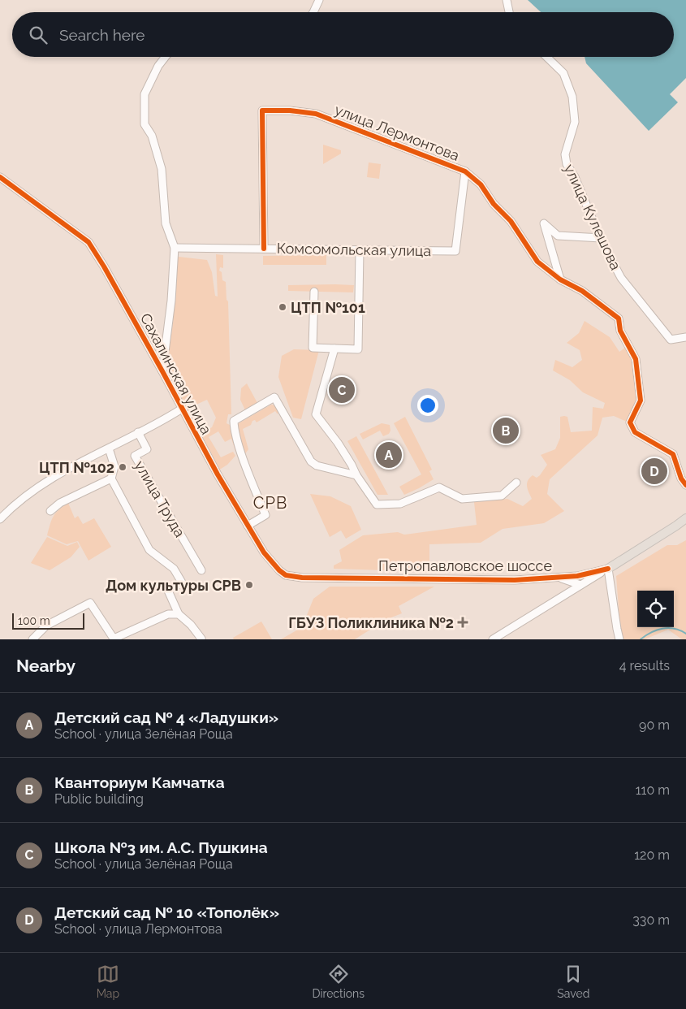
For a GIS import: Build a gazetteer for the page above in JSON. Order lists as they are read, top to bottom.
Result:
{
  "streets": {
    "main road": ["Петропавловское шоссе"],
    "street": [
      "улица Лермонтова",
      "улица Кулешова",
      "Комсомольская улица",
      "Сахалинская улица",
      "улица Труда"
    ]
  },
  "crossings": [
    ["улица Лермонтова", "Комсомольская улица"],
    ["Сахалинская улица", "Петропавловское шоссе"]
  ],
  "districts": ["СРВ"],
  "places": {
    "other": ["ЦТП №101", "ЦТП №102", "Дом культуры СРВ"],
    "health": ["ГБУЗ Поликлиника №2"]
  },
  "scale_bar": "100 m",
  "page": {
    "search": "Search here",
    "pins": [
      "C",
      "B",
      "A",
      "D"
    ],
    "scale": "100 m",
    "heading": ["Nearby", "4 results"],
    "list": [
      {
        "mark": "A",
        "name": "Детский сад № 4 «Ладушки»",
        "note": "School · улица Зелёная Роща",
        "value": "90 m"
      },
      {
        "mark": "B",
        "name": "Кванториум Камчатка",
        "note": "Public building",
        "value": "110 m"
      },
      {
        "mark": "C",
        "name": "Школа №3 им. А.С. Пушкина",
        "note": "School · улица Зелёная Роща",
        "value": "120 m"
      },
      {
        "mark": "D",
        "name": "Детский сад № 10 «Тополёк»",
        "note": "School · улица Лермонтова",
        "value": "330 m"
      }
    ],
    "nav": ["Map", "Directions", "Saved"]
  }
}
